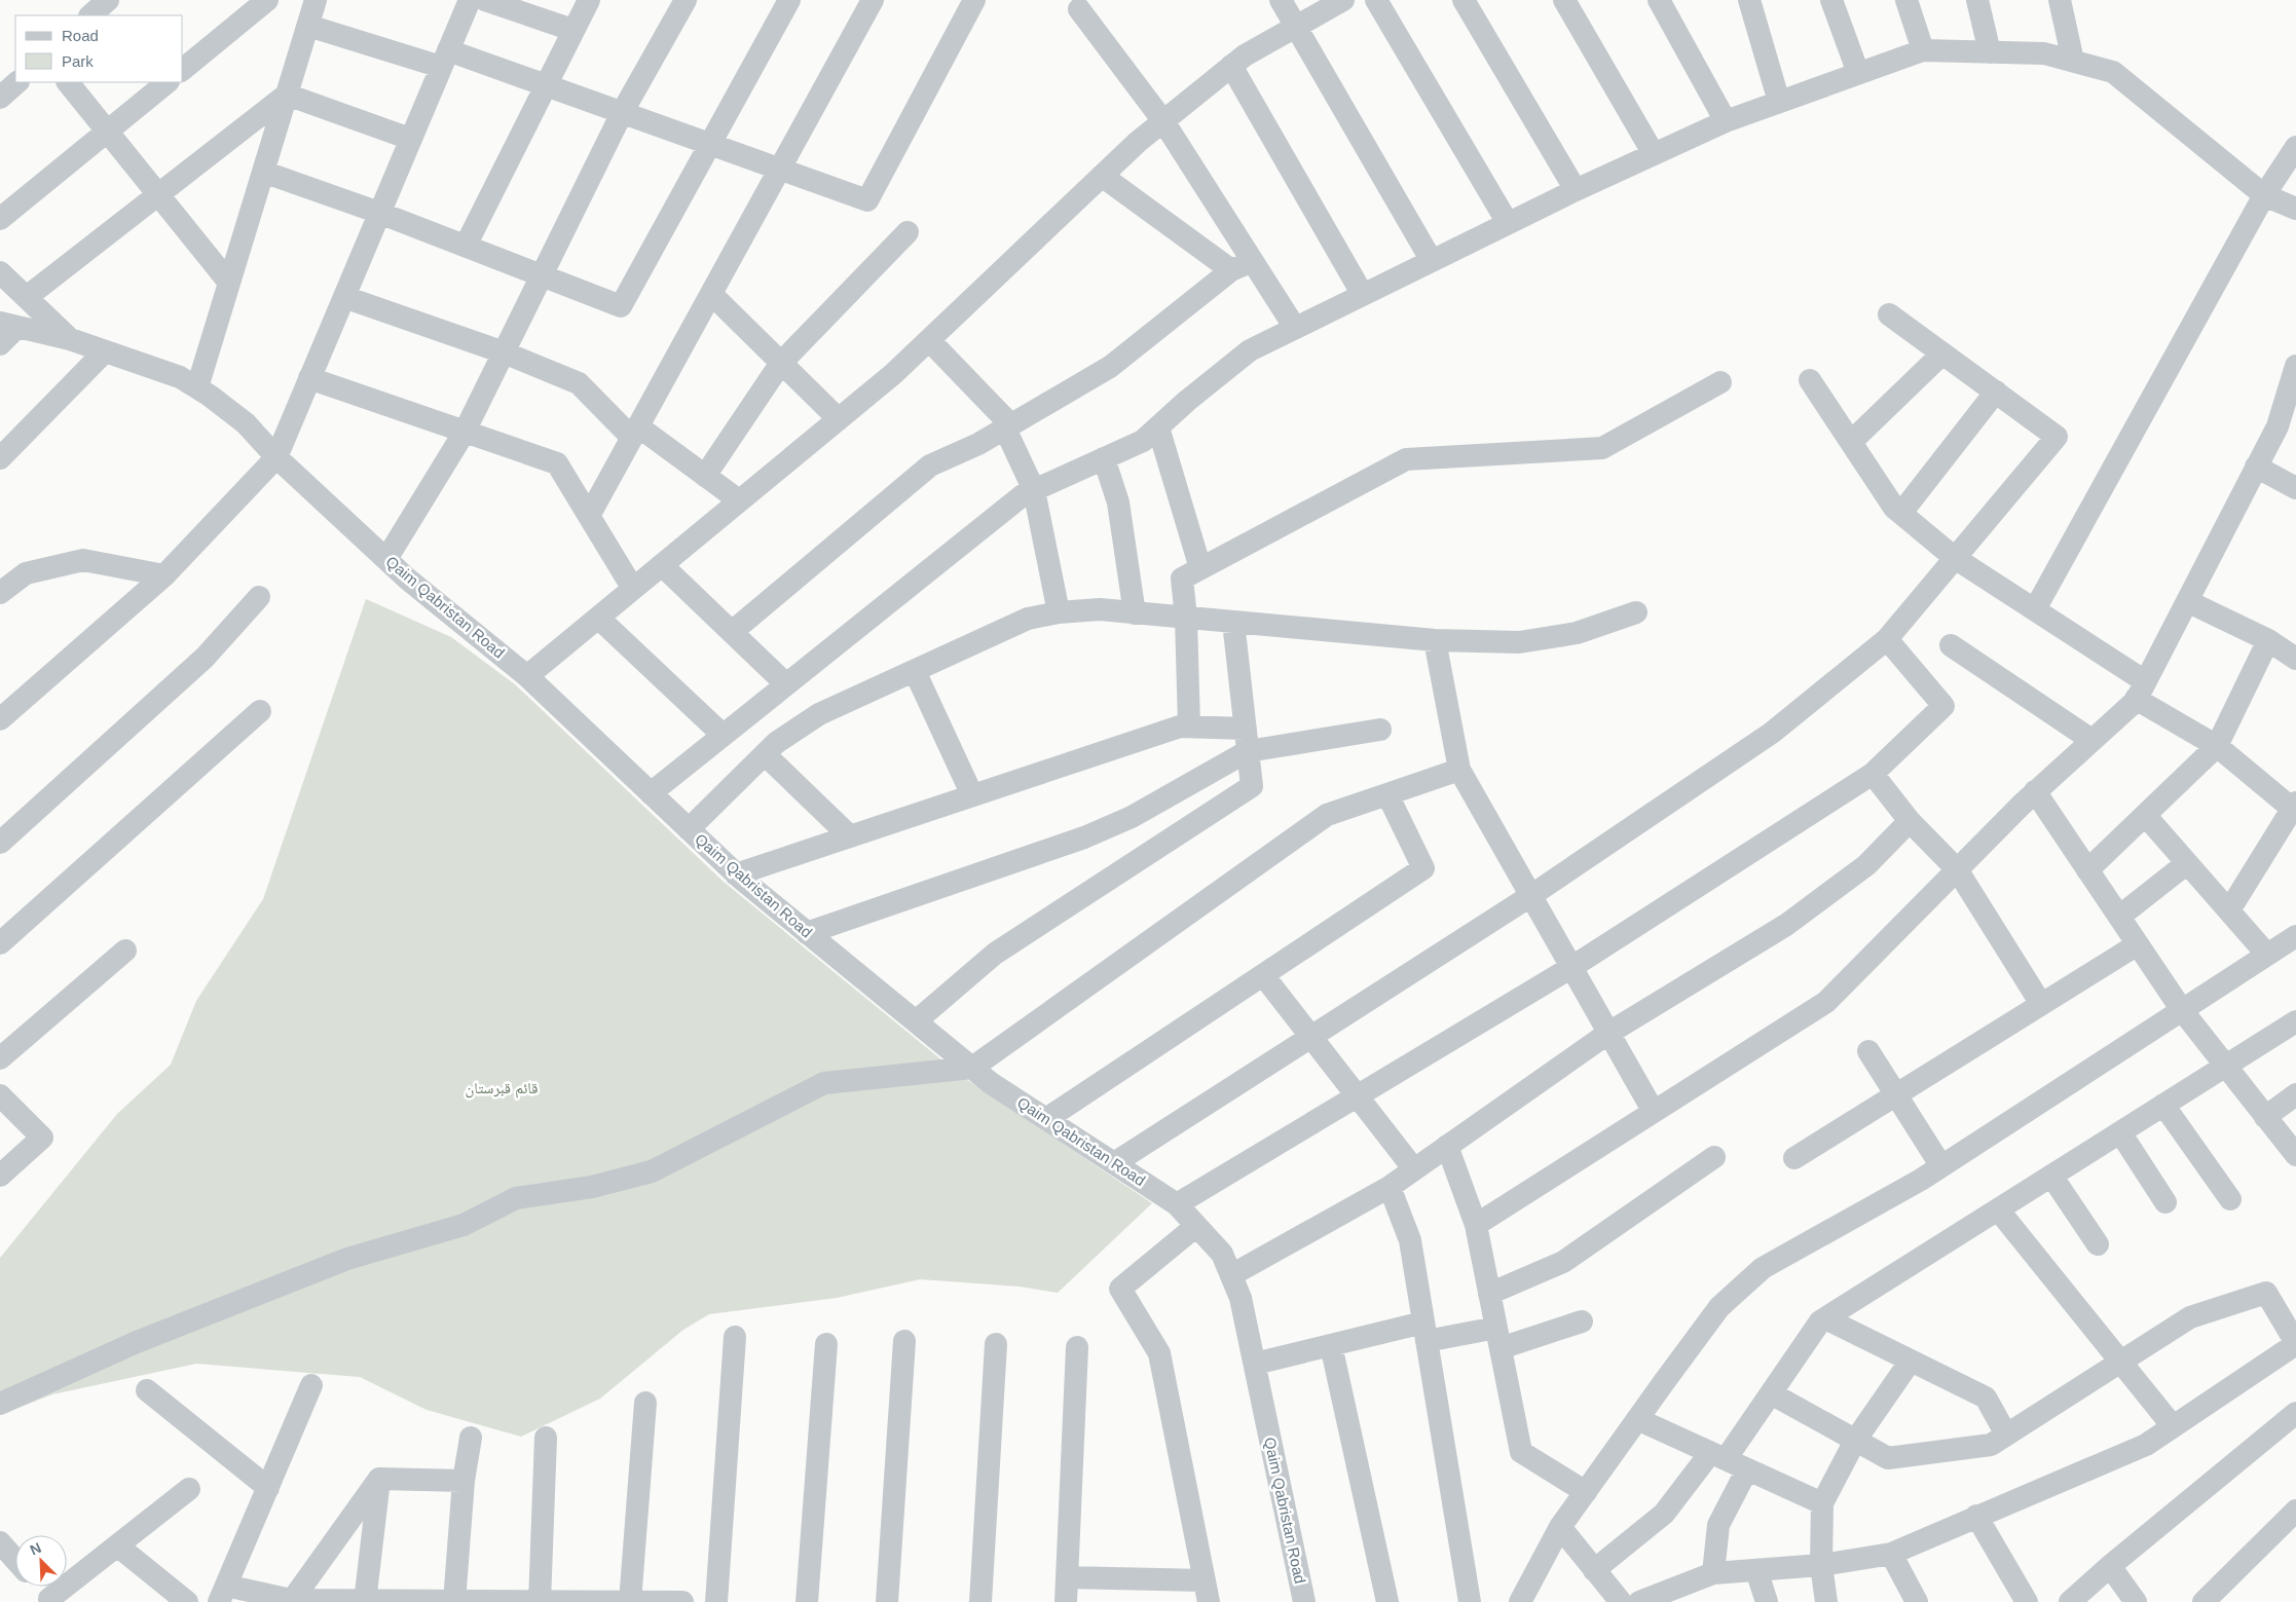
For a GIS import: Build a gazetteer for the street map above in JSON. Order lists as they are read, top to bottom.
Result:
{
  "streets": {
    "street": ["Qaim Qabristan Road"]
  },
  "parks": ["قائم قبرستان"],
  "legend": ["Road", "Park"],
  "north": "top left"
}
